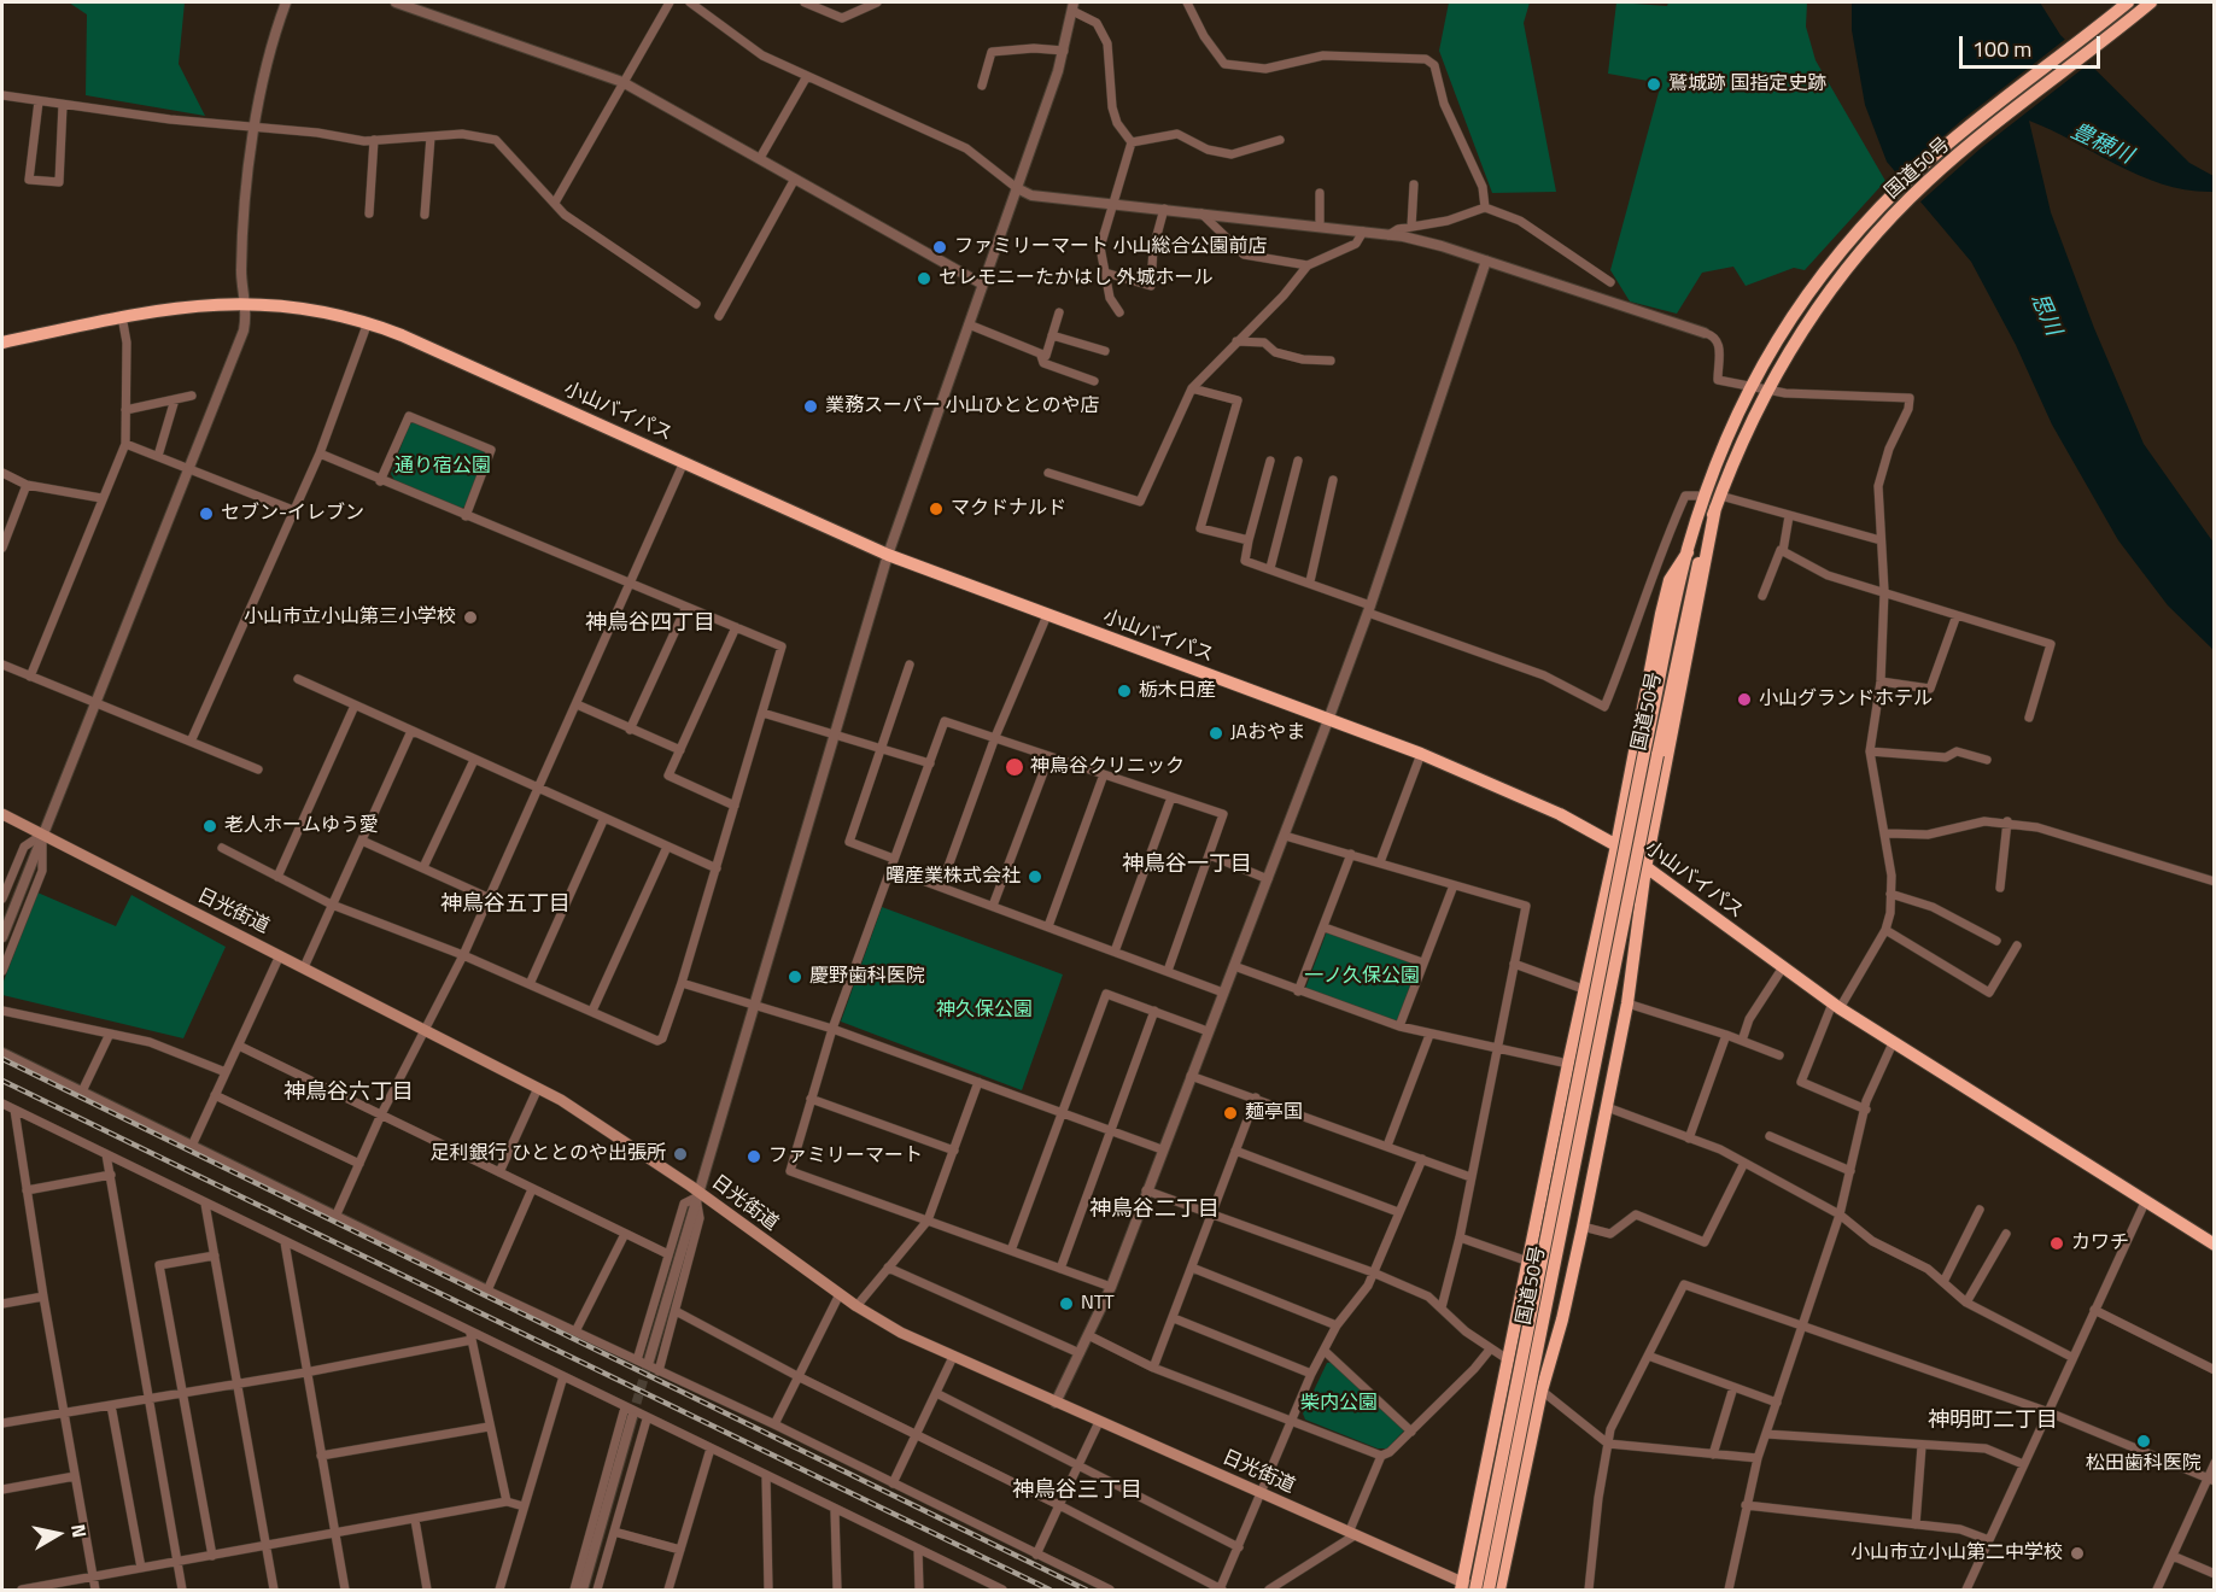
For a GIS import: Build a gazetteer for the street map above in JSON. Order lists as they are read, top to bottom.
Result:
{
  "streets": {
    "highway": ["国道50号", "小山バイパス"],
    "main road": ["日光街道"]
  },
  "districts": [
    "神鳥谷四丁目",
    "神鳥谷一丁目",
    "神鳥谷五丁目",
    "神鳥谷六丁目",
    "神鳥谷二丁目",
    "神明町二丁目",
    "神鳥谷三丁目"
  ],
  "water": ["豊穂川", "思川"],
  "parks": [
    "通り宿公園",
    "一ノ久保公園",
    "神久保公園",
    "柴内公園"
  ],
  "places": [
    "鷲城跡 国指定史跡",
    "ファミリーマート 小山総合公園前店",
    "セレモニーたかはし 外城ホール",
    "業務スーパー 小山ひととのや店",
    "マクドナルド",
    "セブン-イレブン",
    "小山市立小山第三小学校",
    "栃木日産",
    "小山グランドホテル",
    "JAおやま",
    "神鳥谷クリニック",
    "老人ホームゆう愛",
    "曙産業株式会社",
    "慶野歯科医院",
    "麺亭国",
    "足利銀行 ひととのや出張所",
    "ファミリーマート",
    "カワチ",
    "NTT",
    "松田歯科医院",
    "小山市立小山第二中学校"
  ],
  "scale_bar": "100 m",
  "north": "right"
}
